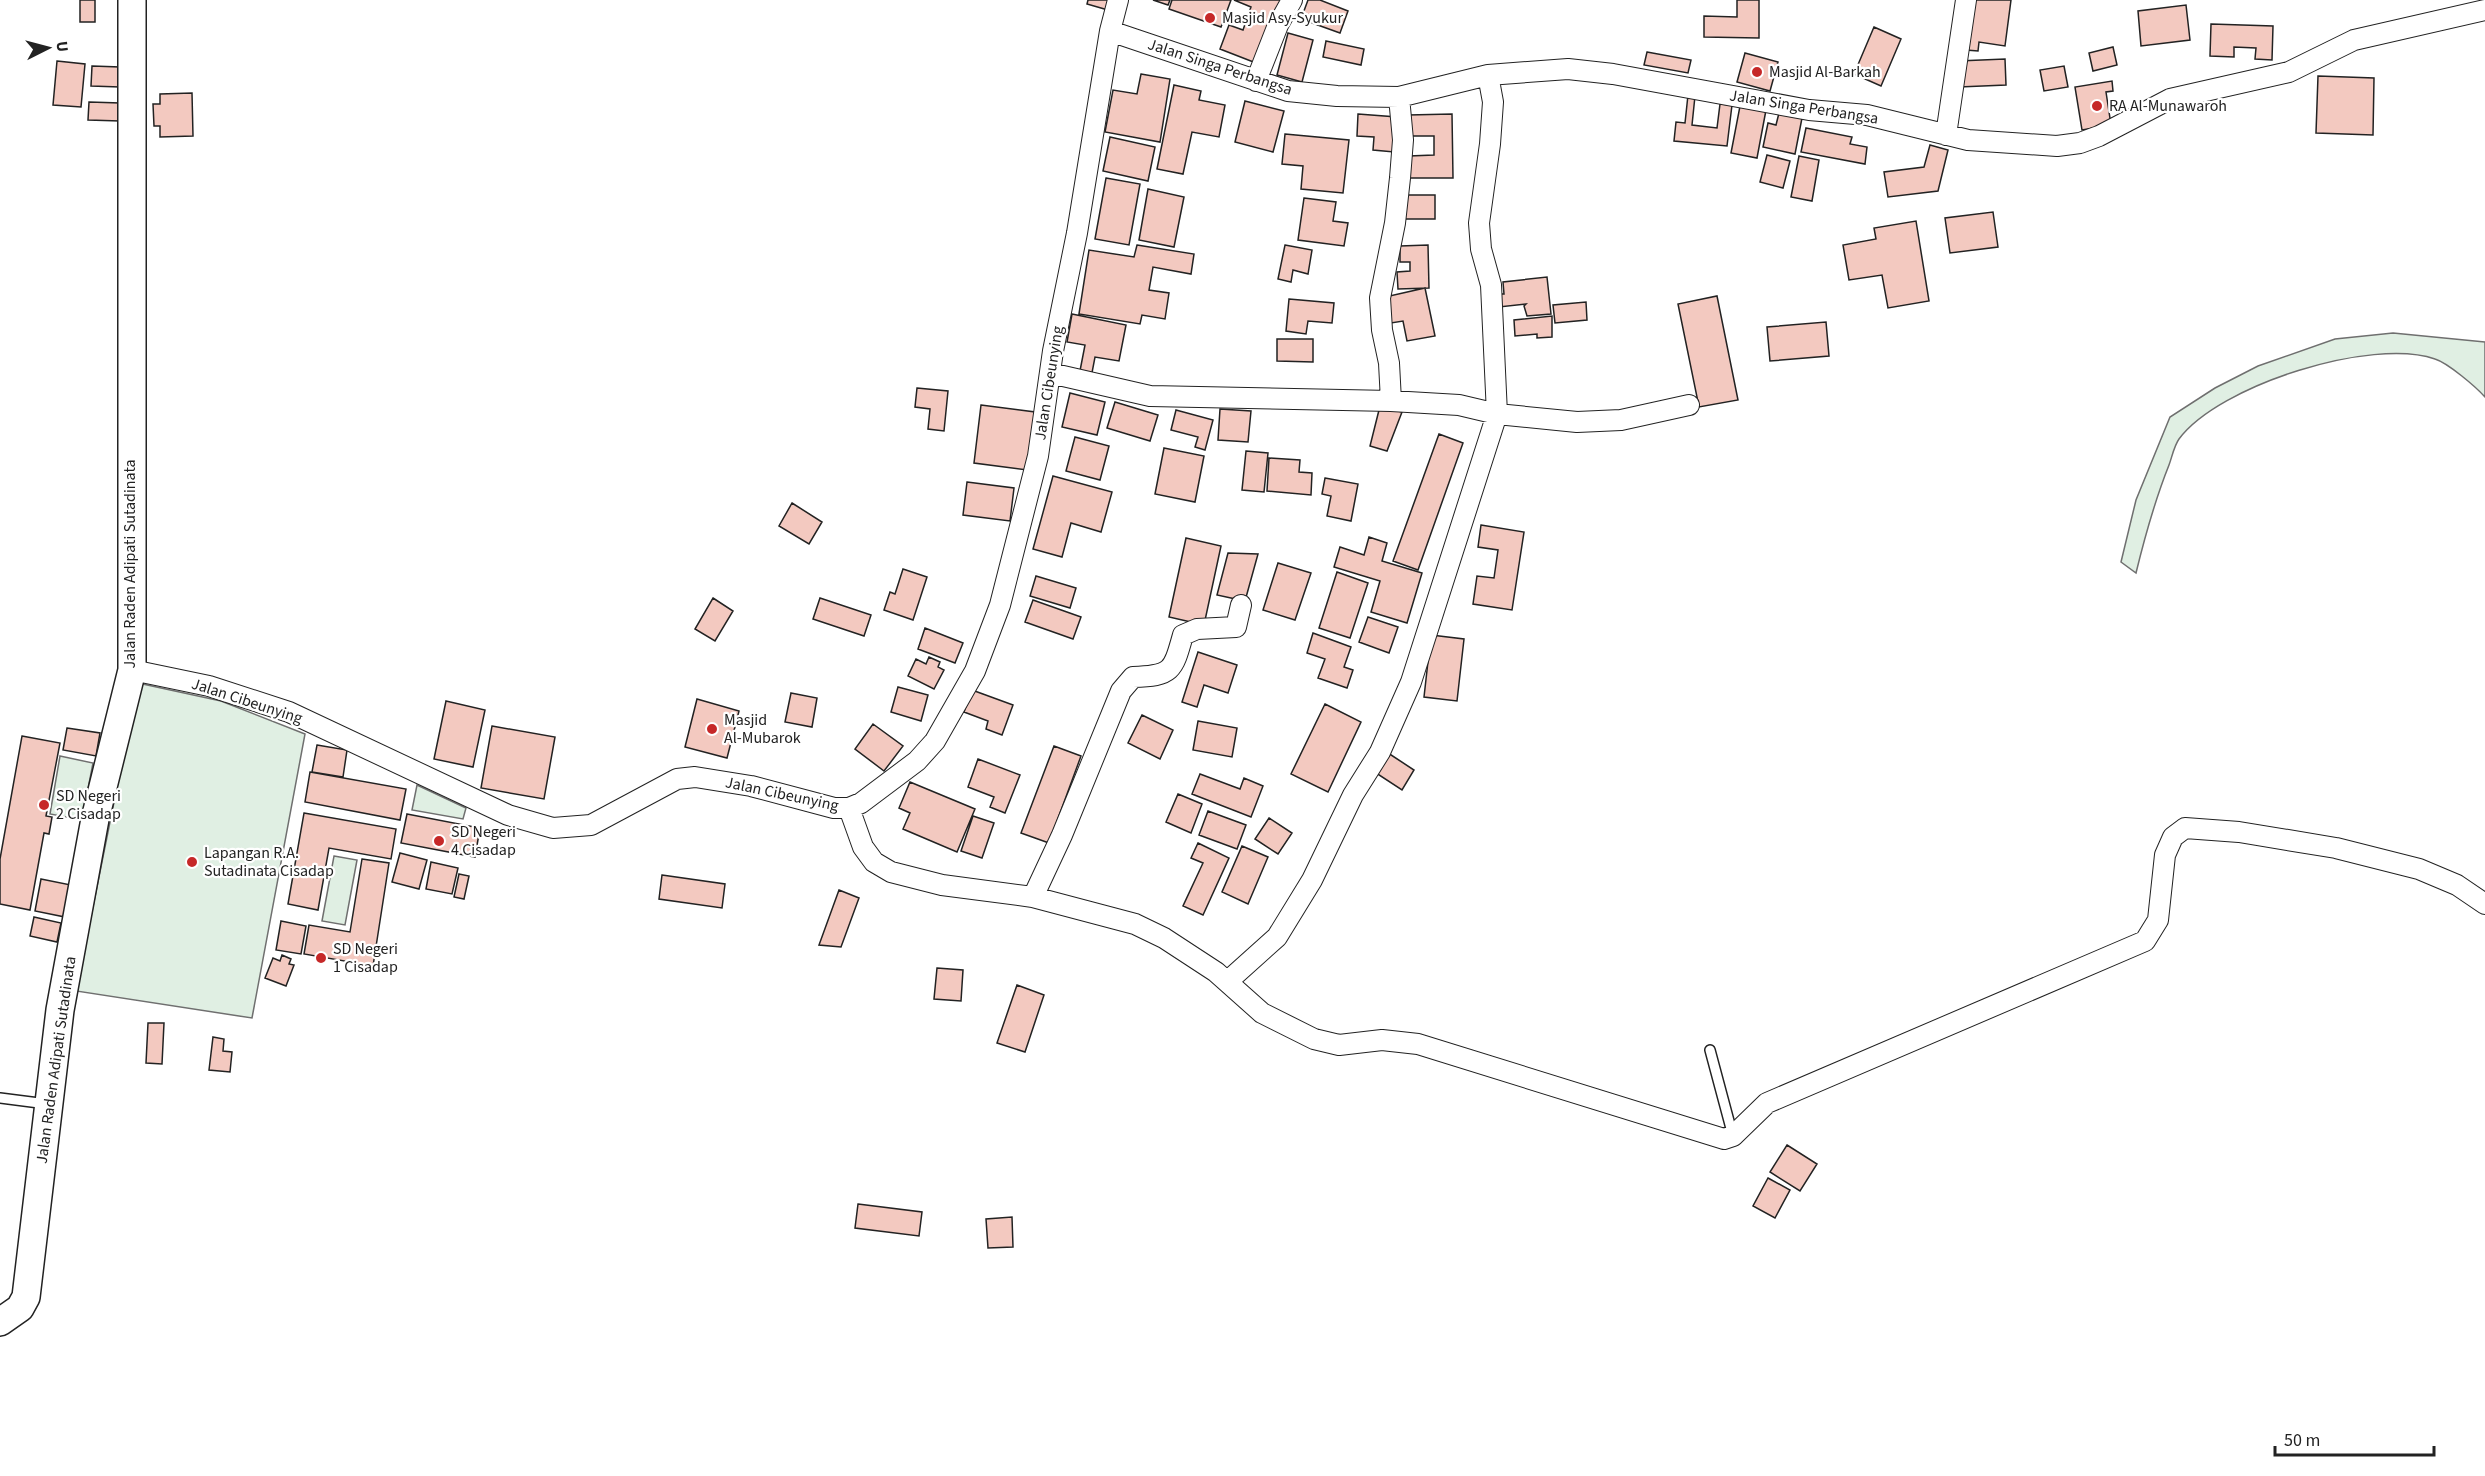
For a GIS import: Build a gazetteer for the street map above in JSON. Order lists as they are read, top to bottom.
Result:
{
  "streets": {
    "street": ["Jalan Singa Perbangsa", "Jalan Cibeunying", "Jalan Raden Adipati Sutadinata"]
  },
  "crossings": [
    ["Jalan Singa Perbangsa", "Jalan Cibeunying"],
    ["Jalan Cibeunying", "Jalan Raden Adipati Sutadinata"]
  ],
  "places": [
    "Masjid Asy-Syukur",
    "Masjid Al-Barkah",
    "RA Al-Munawaroh",
    "Masjid Al-Mubarok",
    "SD Negeri 2 Cisadap",
    "SD Negeri 4 Cisadap",
    "Lapangan R.A. Sutadinata Cisadap",
    "SD Negeri 1 Cisadap"
  ],
  "scale_bar": "50 m",
  "north": "right"
}
